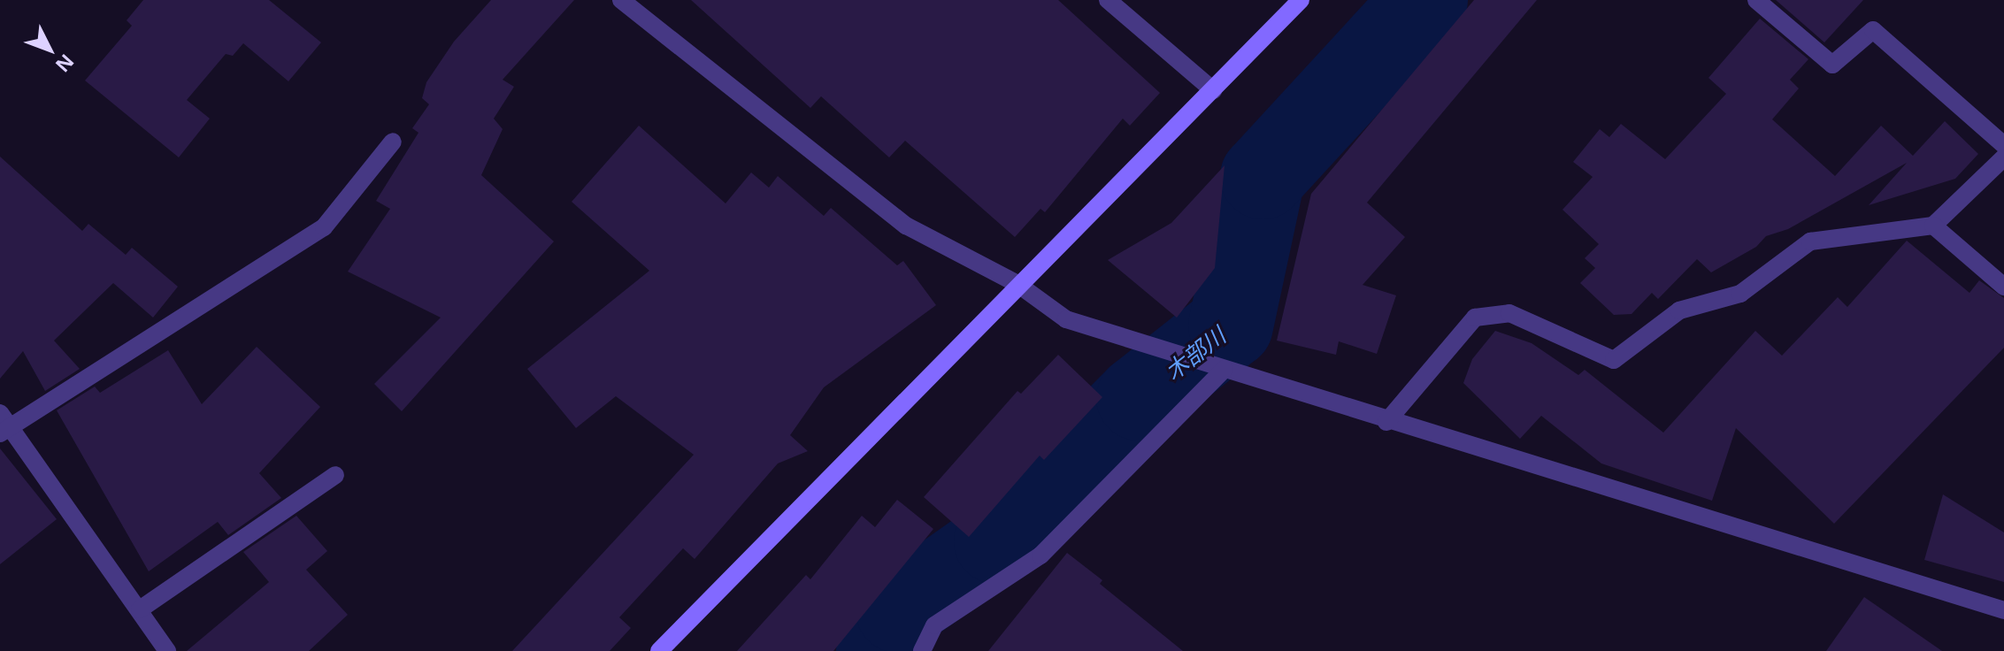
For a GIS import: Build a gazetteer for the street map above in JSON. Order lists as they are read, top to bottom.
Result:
{
  "water": ["木部川"],
  "north": "bottom right"
}
